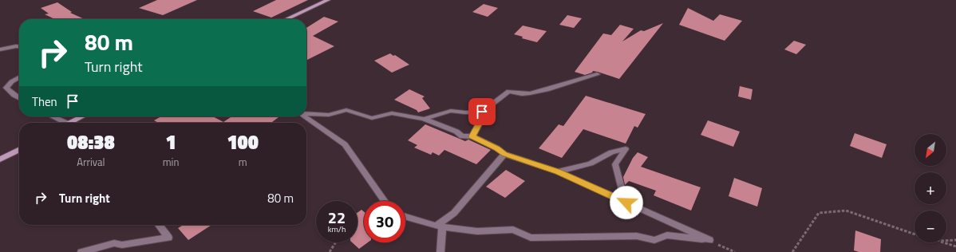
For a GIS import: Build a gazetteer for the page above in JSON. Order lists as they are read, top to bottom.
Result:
{
  "north": "bottom left",
  "page": {
    "turn": ["80 m", "Turn right"],
    "then": "Then",
    "eta": [
      "08:38",
      "Arrival",
      "1",
      "min",
      "100",
      "m"
    ],
    "map_buttons": ["+", "−"],
    "list": [
      {
        "name": "Turn right",
        "value": "80 m"
      }
    ],
    "speed": "22 km/h",
    "limit": "30"
  }
}
